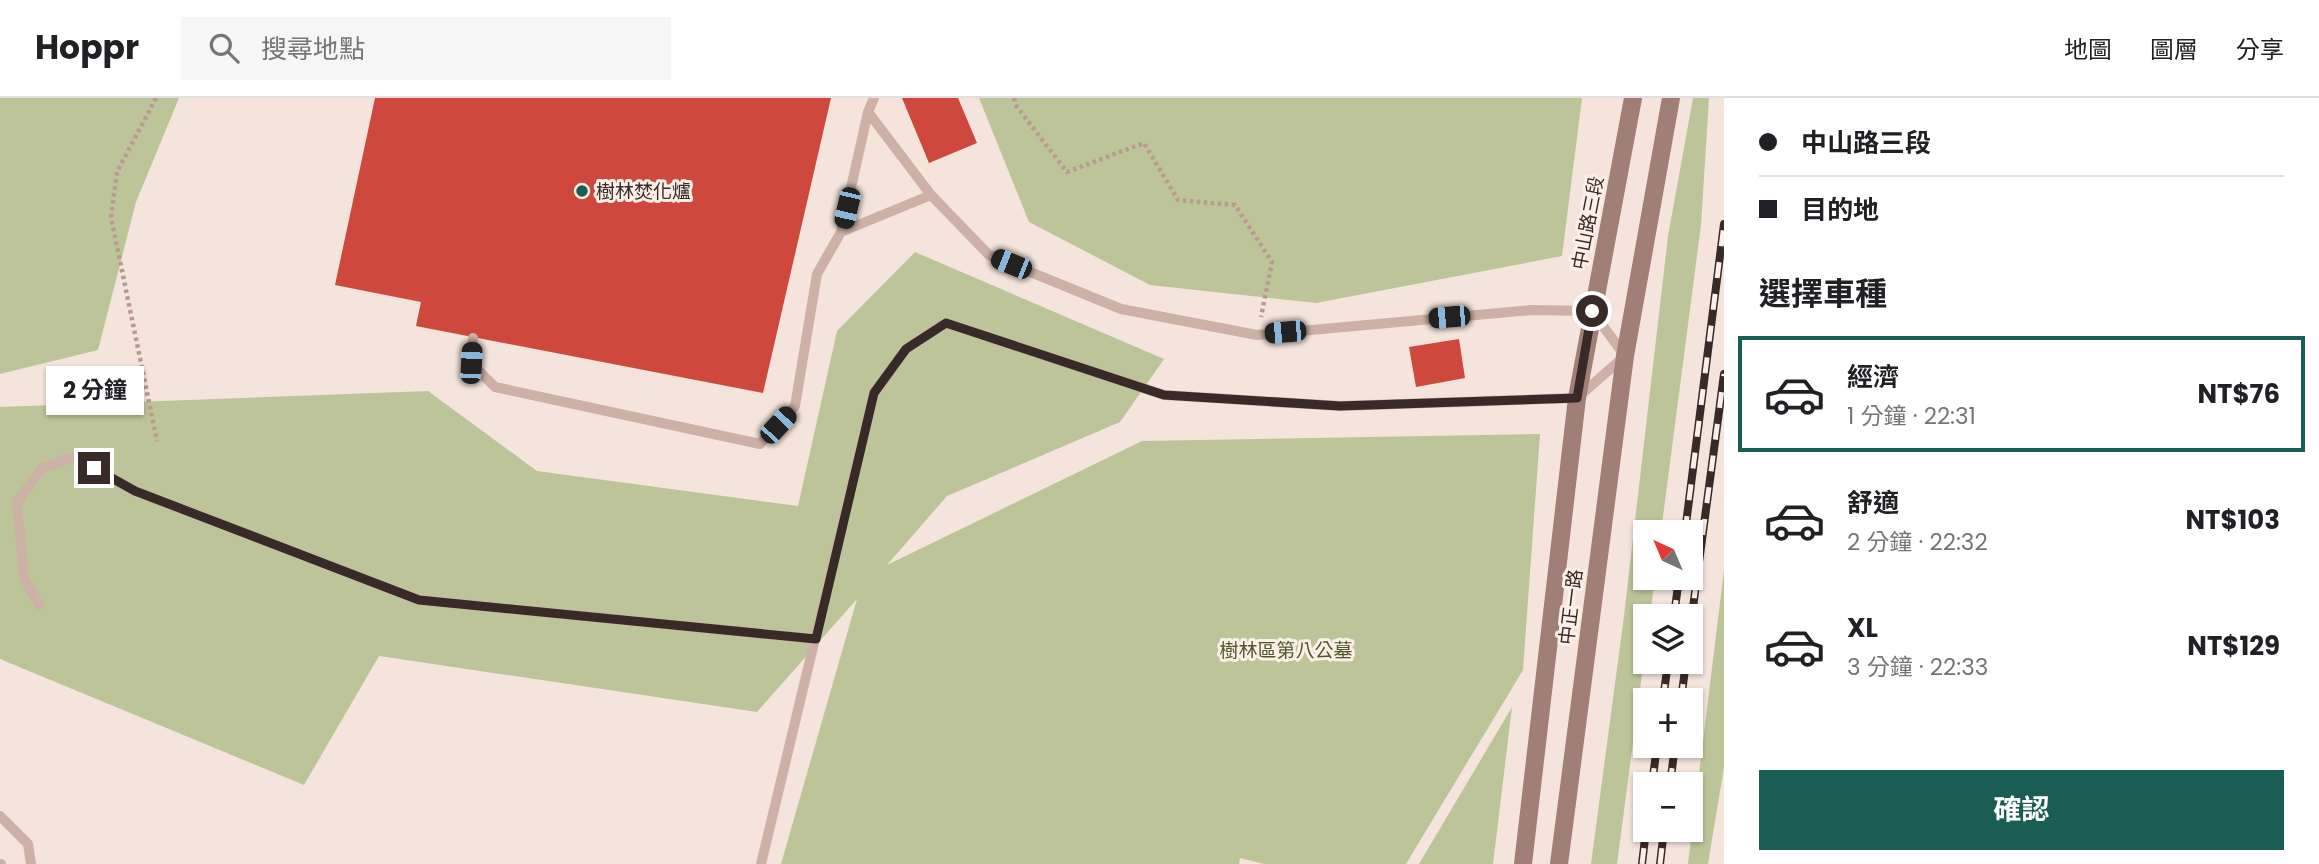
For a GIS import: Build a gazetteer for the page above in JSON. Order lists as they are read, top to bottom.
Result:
{
  "streets": {
    "main road": ["中山路三段", "中正一路"]
  },
  "crossings": [
    ["中山路三段", "中正一路"]
  ],
  "parks": ["樹林區第八公墓"],
  "places": ["樹林焚化爐"],
  "north": "top left",
  "page": {
    "header": "Hoppr",
    "search": "搜尋地點",
    "nav": ["地圖", "圖層", "分享"],
    "banner": ["中山路三段", "目的地"],
    "heading": "選擇車種",
    "list": [
      {
        "name": "經濟",
        "note": "1 分鐘 · 22:31",
        "value": "NT$76"
      },
      {
        "name": "舒適",
        "note": "2 分鐘 · 22:32",
        "value": "NT$103"
      },
      {
        "name": "XL",
        "note": "3 分鐘 · 22:33",
        "value": "NT$129"
      }
    ],
    "bubble": "2 分鐘",
    "map_buttons": ["+", "−"],
    "buttons": "確認"
  }
}
